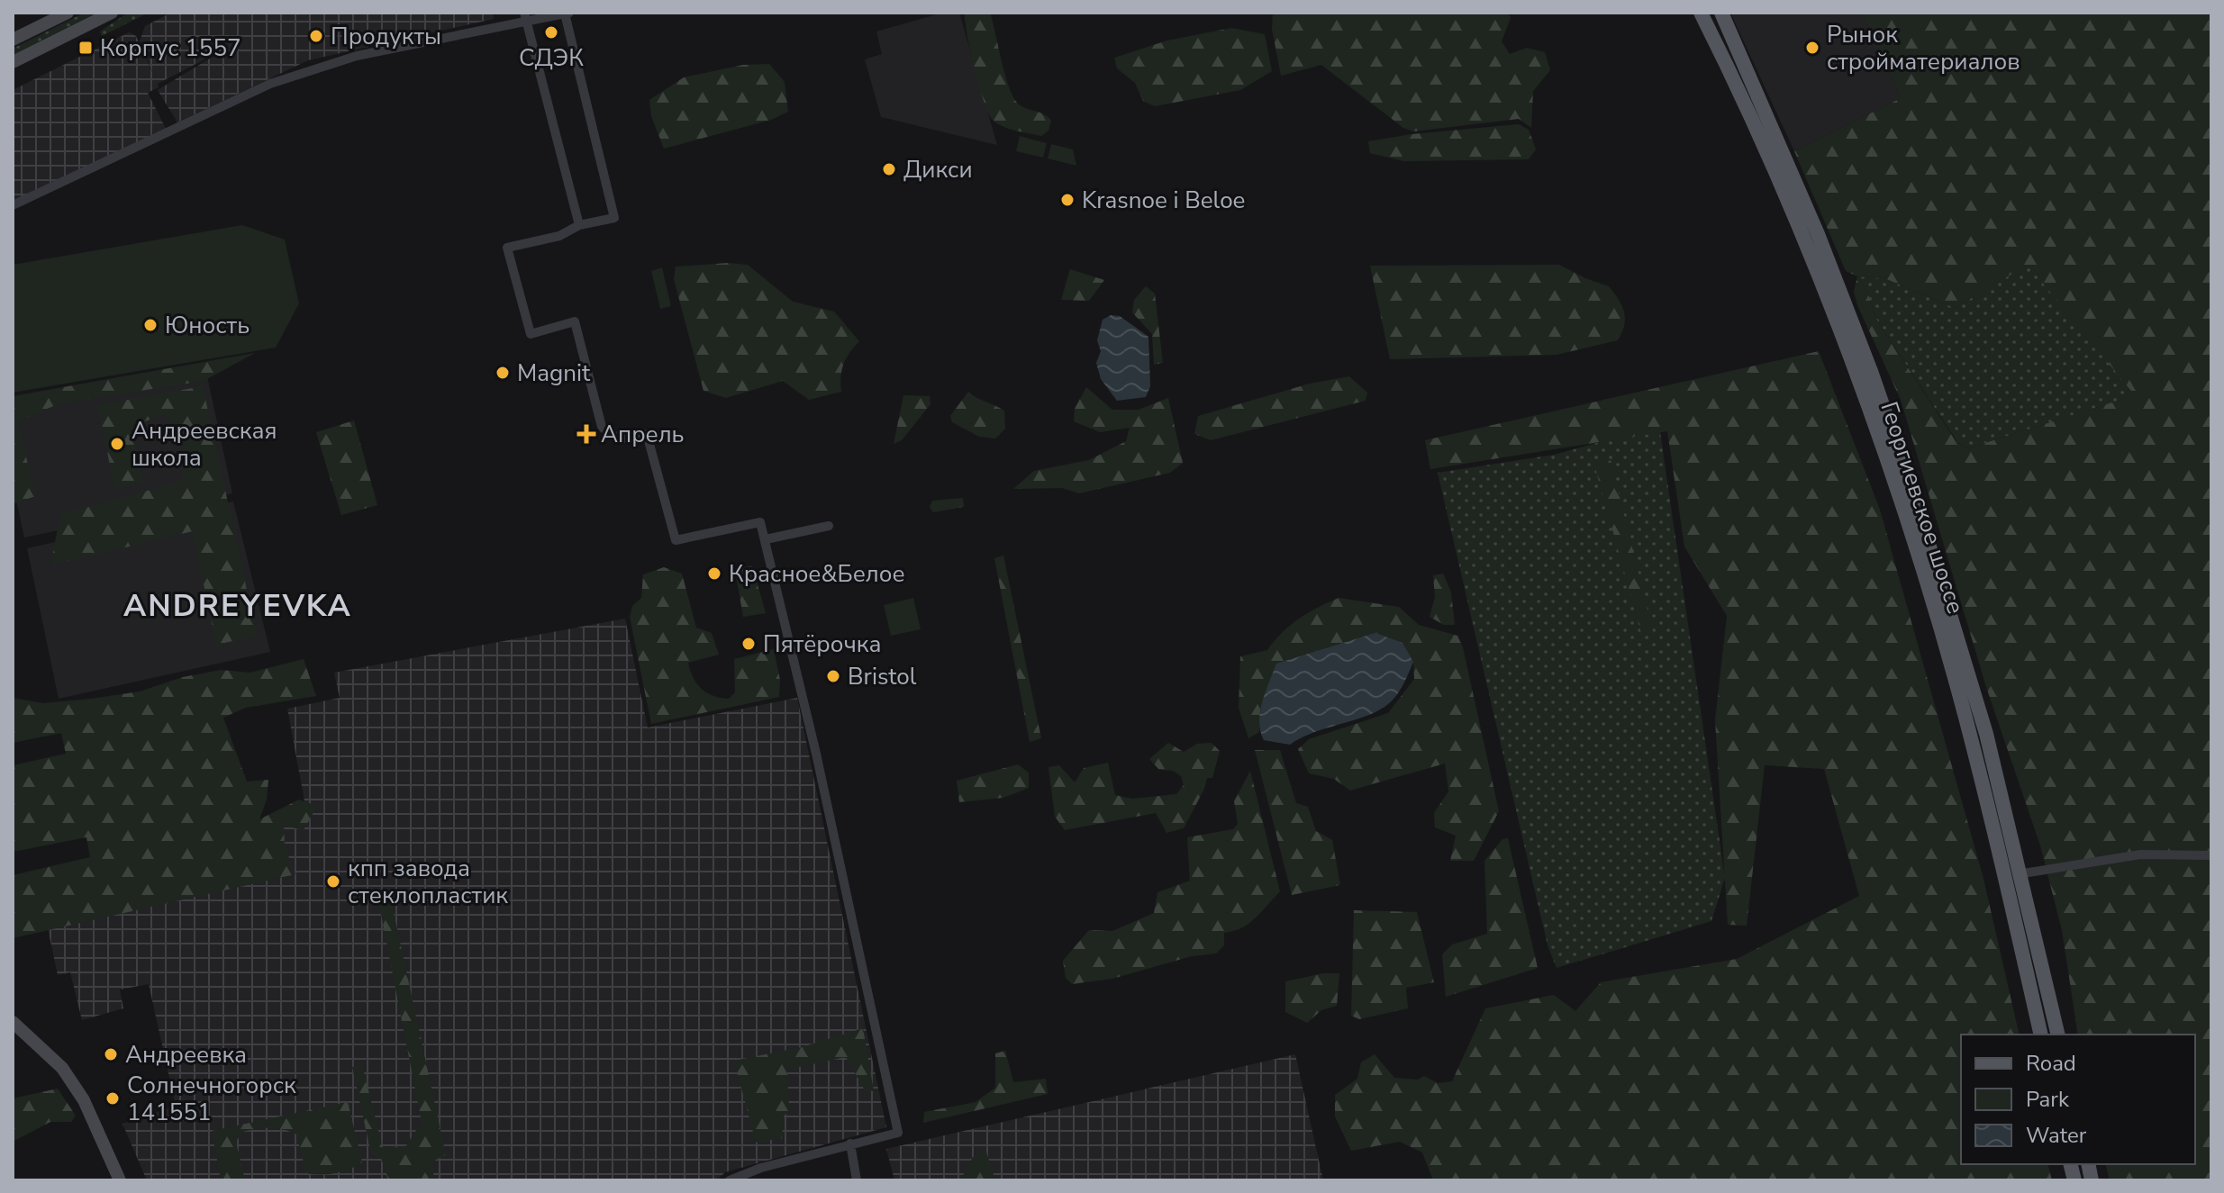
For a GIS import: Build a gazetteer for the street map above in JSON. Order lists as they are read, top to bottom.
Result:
{
  "streets": {
    "main road": ["Георгиевское шоссе"]
  },
  "districts": ["ANDREYEVKA"],
  "places": {
    "other": [
      "СДЭК",
      "Продукты",
      "Рынок стройматериалов",
      "Дикси",
      "Krasnoe i Beloe",
      "Юность",
      "Magnit",
      "Андреевская школа",
      "Красное&Белое",
      "Пятёрочка",
      "Bristol",
      "кпп завода стеклопластик",
      "Андреевка",
      "Солнечногорск 141551"
    ],
    "transit": ["Корпус 1557"],
    "health": ["Апрель"]
  },
  "legend": ["Road", "Park", "Water"]
}
